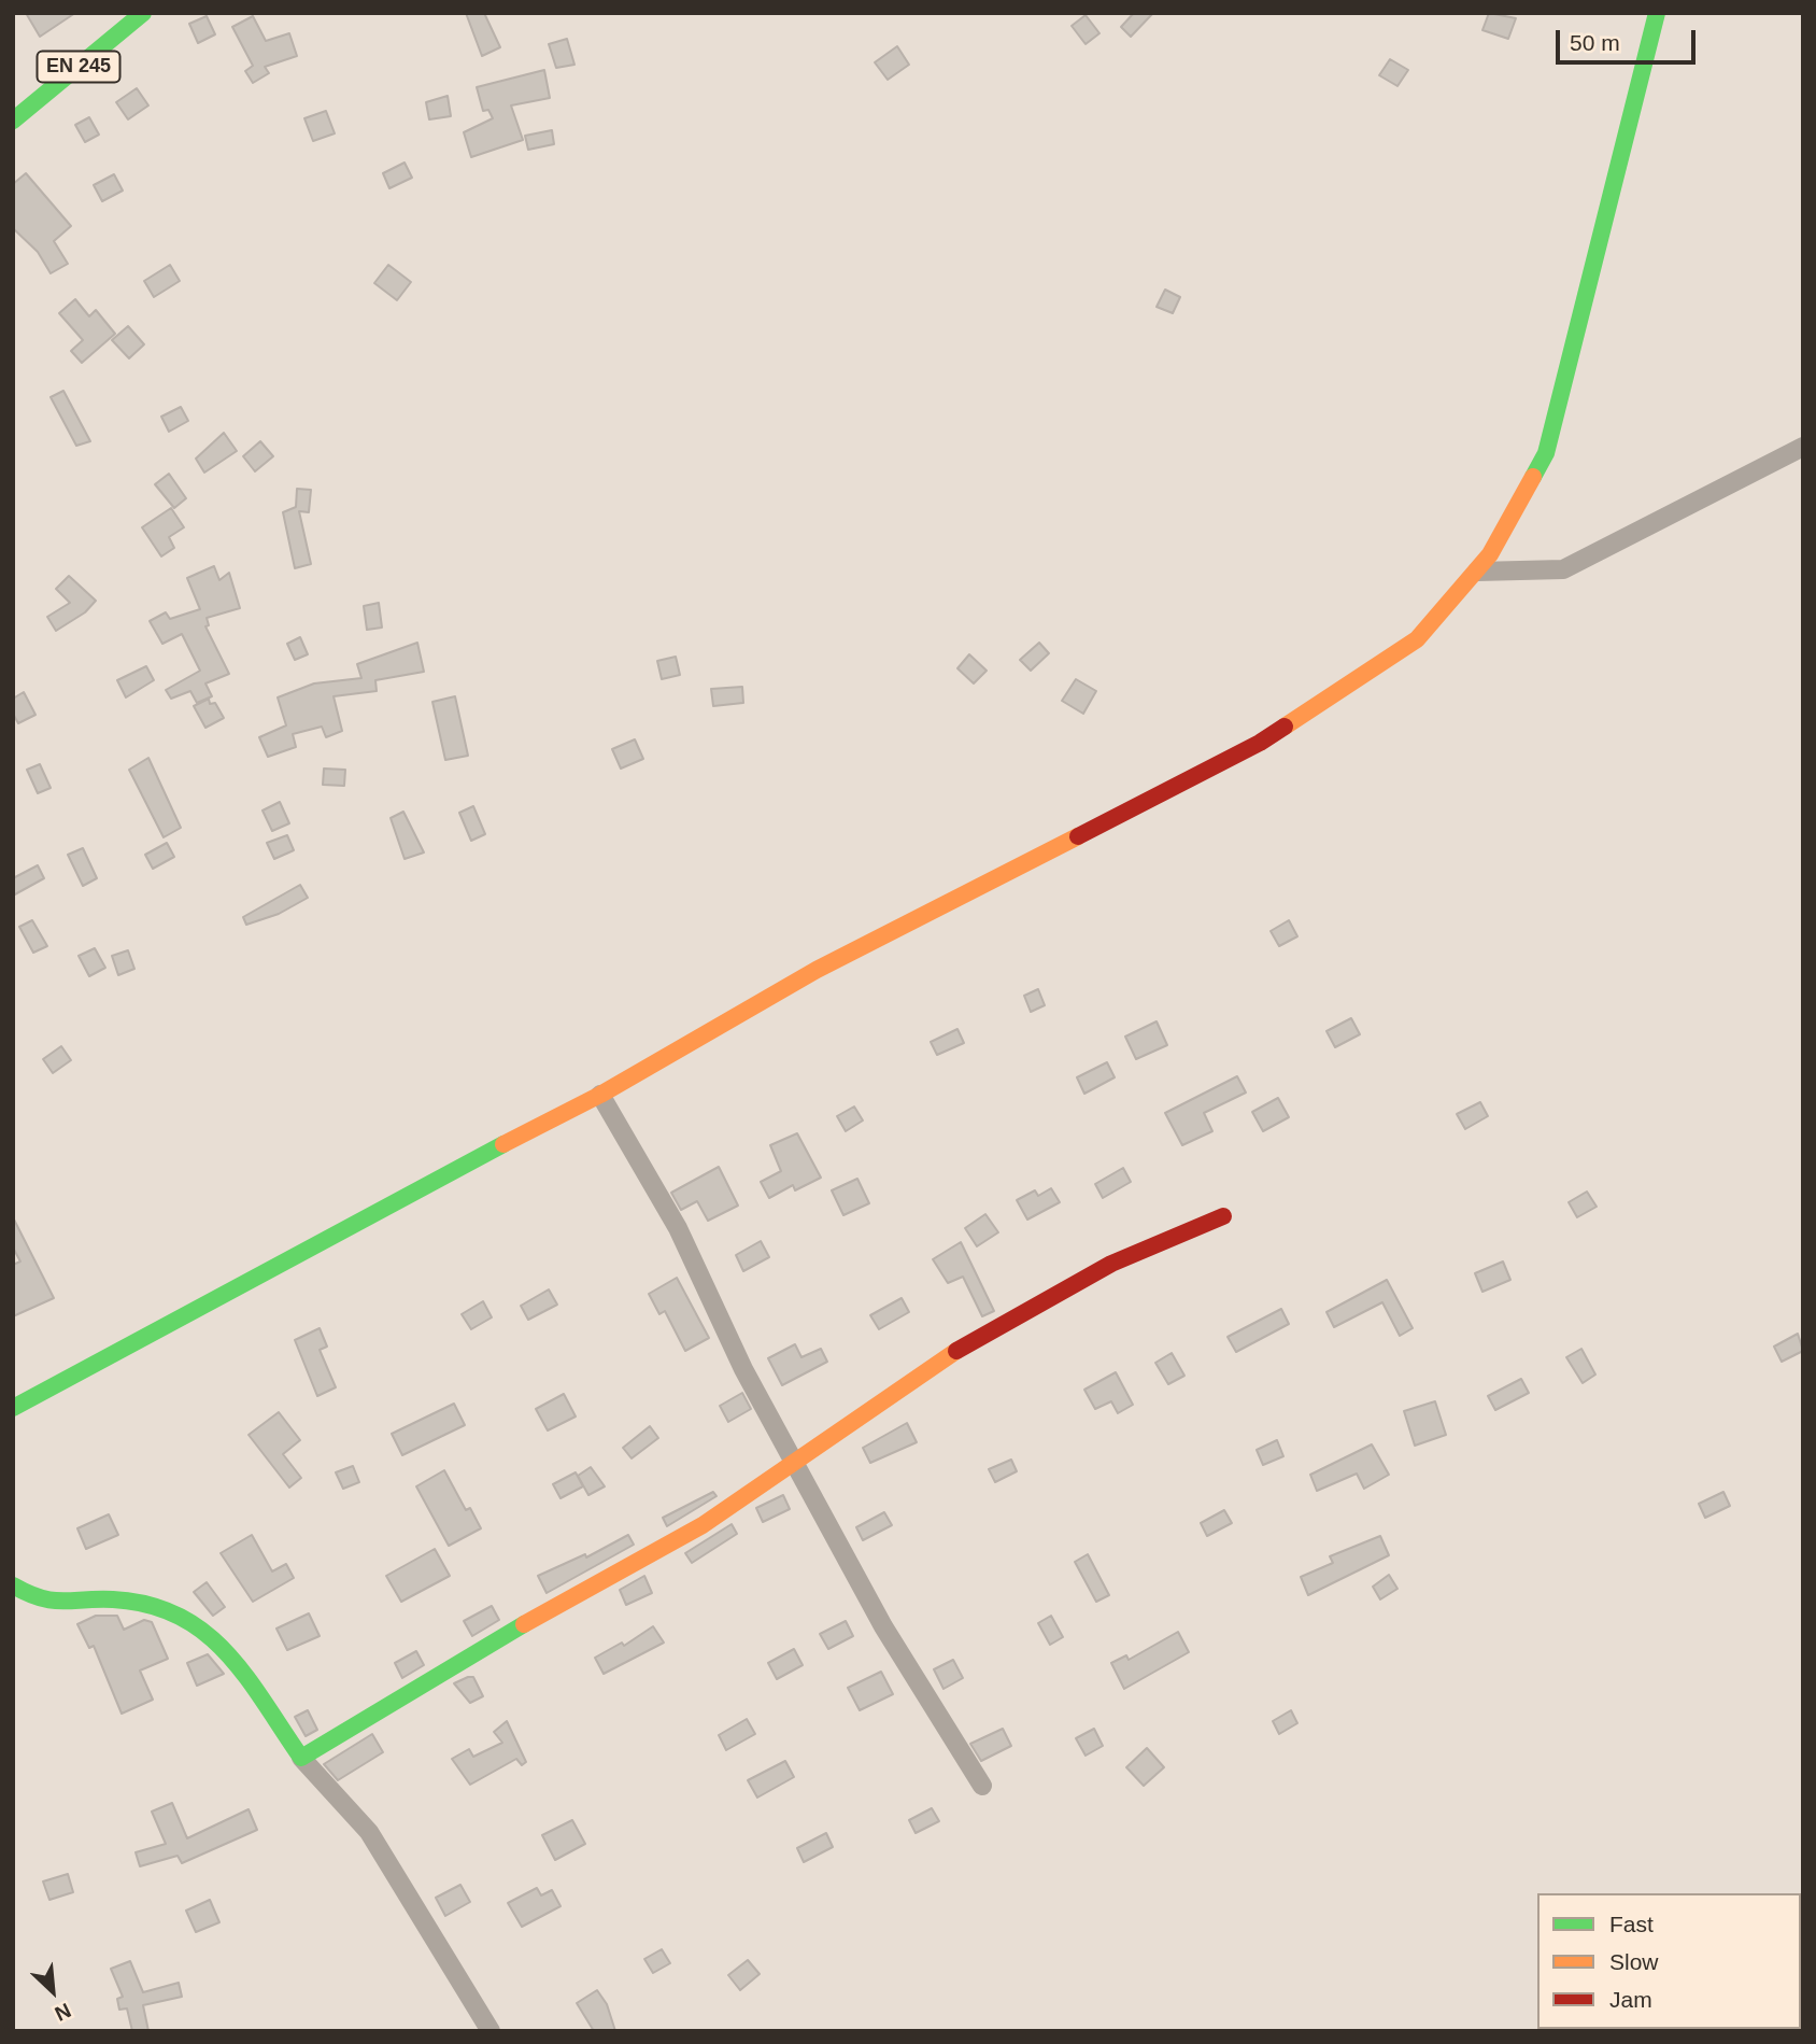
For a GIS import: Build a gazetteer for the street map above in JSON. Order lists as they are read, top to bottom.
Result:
{
  "streets": {
    "street": ["EN 245"]
  },
  "legend": ["Fast", "Slow", "Jam"],
  "scale_bar": "50 m",
  "north": "bottom right"
}
